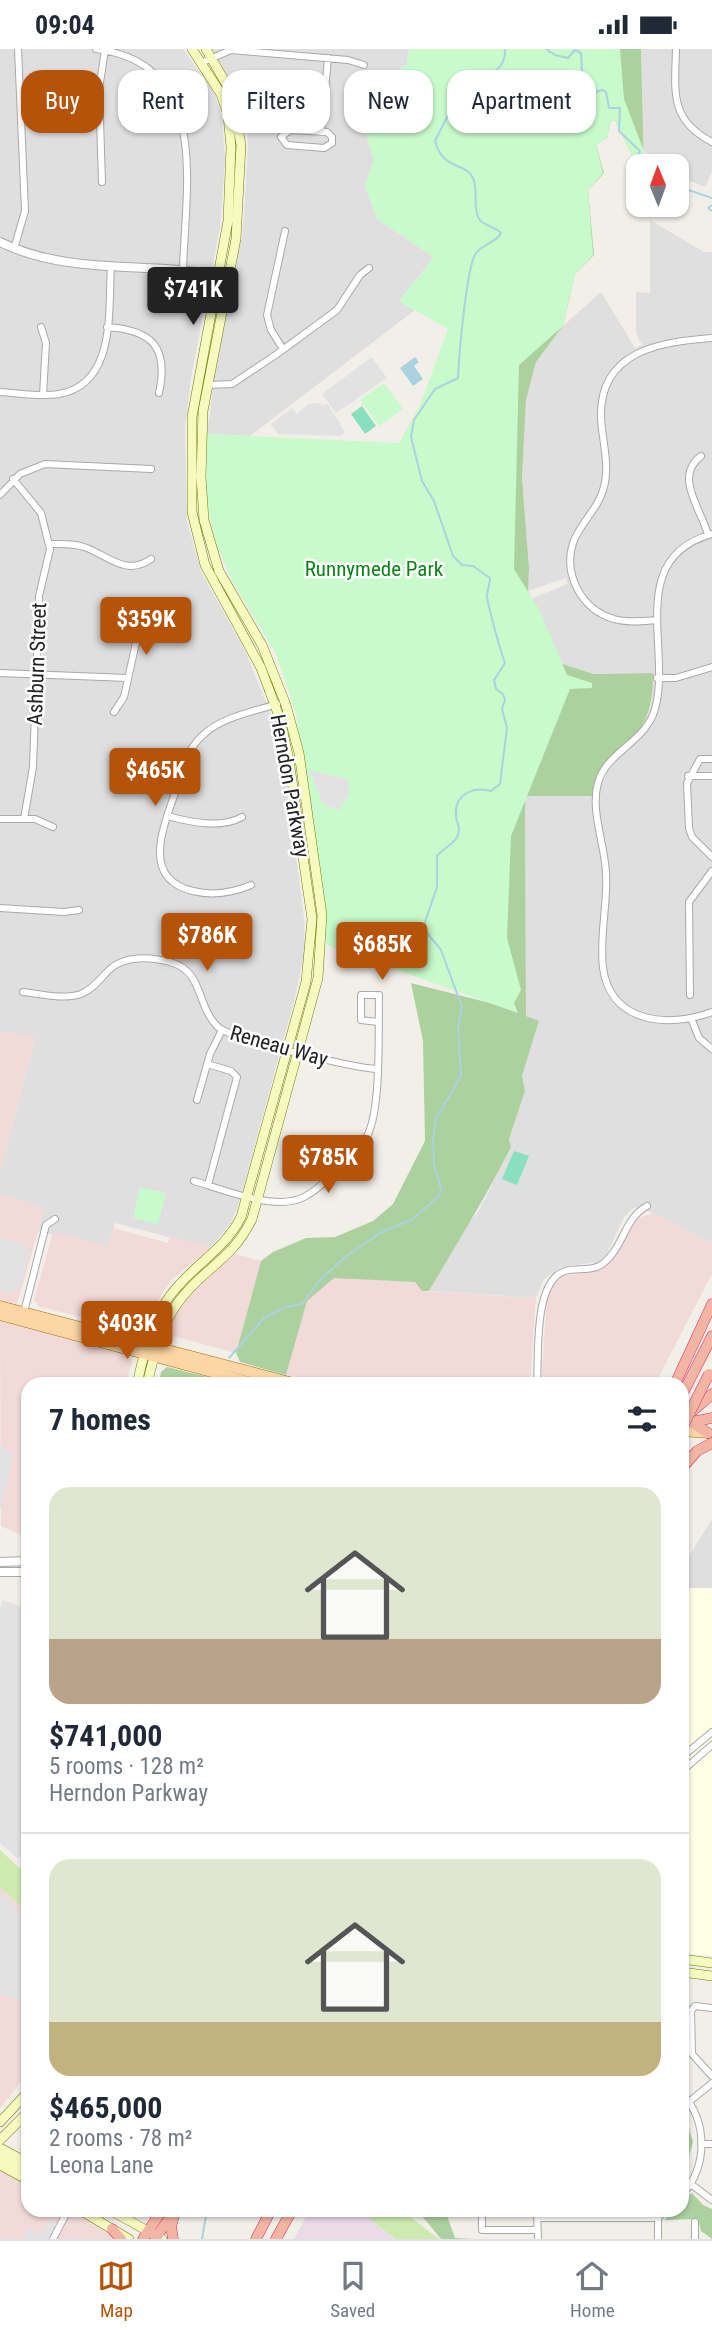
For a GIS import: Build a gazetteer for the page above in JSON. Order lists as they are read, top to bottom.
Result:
{
  "streets": {
    "main road": ["Herndon Parkway"],
    "street": ["Ashburn Street", "Reneau Way"]
  },
  "crossings": [
    ["Herndon Parkway", "Reneau Way"]
  ],
  "parks": ["Runnymede Park"],
  "north": "top",
  "page": {
    "status": "09:04",
    "chip": [
      "Buy",
      "Rent",
      "Filters",
      "New",
      "Apartment"
    ],
    "price": [
      "$741K",
      "$359K",
      "$465K",
      "$786K",
      "$685K",
      "$785K",
      "$403K"
    ],
    "heading": "7 homes",
    "list": [
      {
        "name": "$741,000",
        "note": "5 rooms · 128 m² · Herndon Parkway"
      },
      {
        "name": "$465,000",
        "note": "2 rooms · 78 m² · Leona Lane"
      }
    ],
    "tabs": ["Map", "Saved", "Home"]
  }
}
